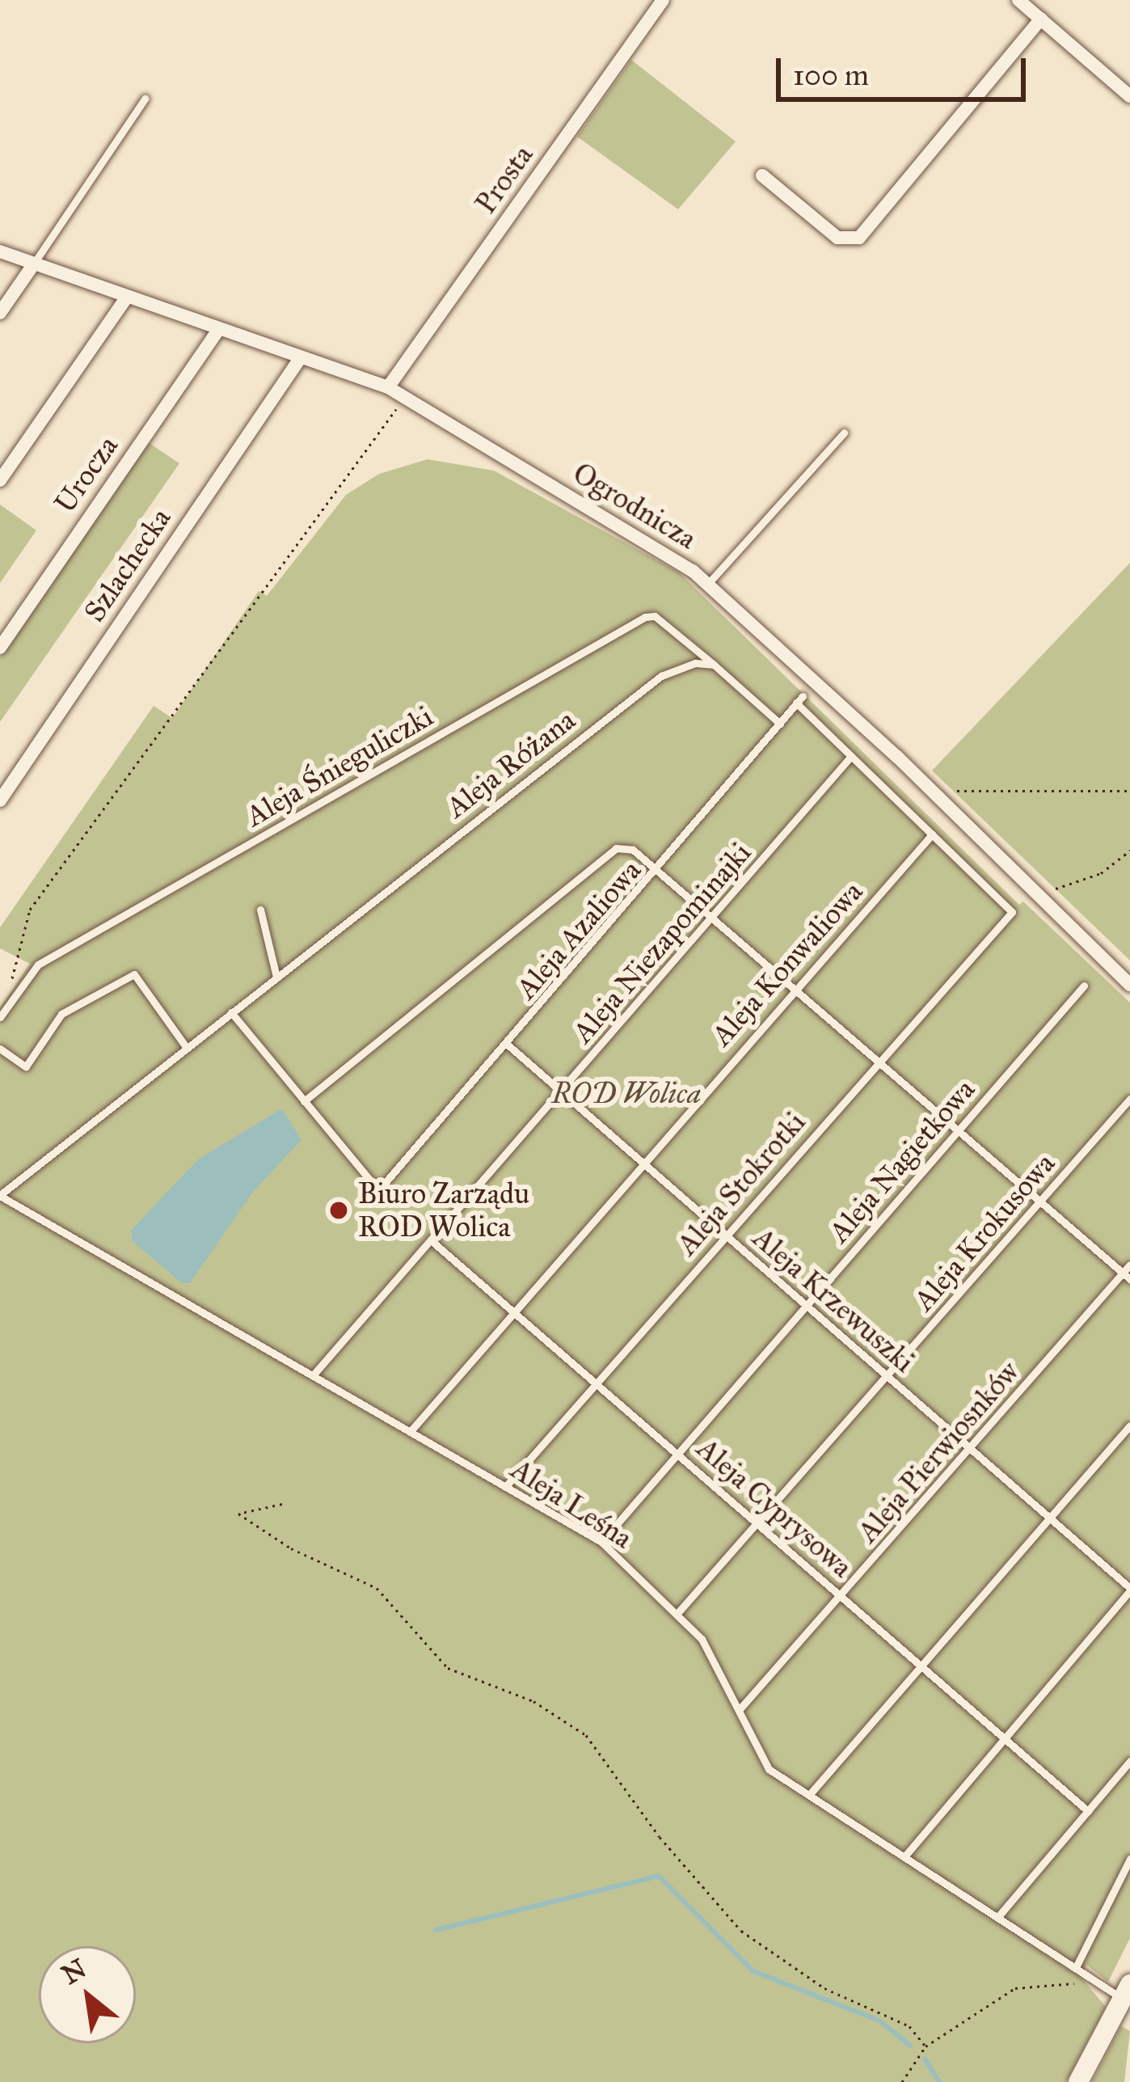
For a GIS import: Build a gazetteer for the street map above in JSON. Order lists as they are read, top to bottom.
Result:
{
  "streets": {
    "street": [
      "Prosta",
      "Urocza",
      "Ogrodnicza",
      "Szlachecka"
    ],
    "lane": [
      "Aleja Różana",
      "Aleja Śnieguliczki",
      "Aleja Azaliowa",
      "Aleja Niezapominajki",
      "Aleja Konwaliowa",
      "Aleja Nagietkowa",
      "Aleja Stokrotki",
      "Aleja Krokusowa",
      "Aleja Krzewuszki",
      "Aleja Pierwiosnków",
      "Aleja Leśna",
      "Aleja Cyprysowa"
    ]
  },
  "crossings": [
    ["Prosta", "Ogrodnicza"],
    ["Urocza", "Ogrodnicza"],
    ["Ogrodnicza", "Szlachecka"],
    ["Aleja Różana", "Aleja Śnieguliczki"],
    ["Aleja Różana", "Aleja Leśna"],
    ["Aleja Azaliowa", "Aleja Niezapominajki"],
    ["Aleja Azaliowa", "Aleja Krzewuszki"],
    ["Aleja Niezapominajki", "Aleja Krzewuszki"],
    ["Aleja Niezapominajki", "Aleja Leśna"],
    ["Aleja Niezapominajki", "Aleja Cyprysowa"],
    ["Aleja Konwaliowa", "Aleja Stokrotki"],
    ["Aleja Konwaliowa", "Aleja Krzewuszki"],
    ["Aleja Konwaliowa", "Aleja Leśna"],
    ["Aleja Konwaliowa", "Aleja Cyprysowa"],
    ["Aleja Nagietkowa", "Aleja Krzewuszki"],
    ["Aleja Nagietkowa", "Aleja Leśna"],
    ["Aleja Nagietkowa", "Aleja Cyprysowa"],
    ["Aleja Stokrotki", "Aleja Krzewuszki"],
    ["Aleja Stokrotki", "Aleja Leśna"],
    ["Aleja Stokrotki", "Aleja Cyprysowa"],
    ["Aleja Krokusowa", "Aleja Krzewuszki"],
    ["Aleja Krokusowa", "Aleja Leśna"],
    ["Aleja Krokusowa", "Aleja Cyprysowa"],
    ["Aleja Krzewuszki", "Aleja Pierwiosnków"],
    ["Aleja Pierwiosnków", "Aleja Leśna"],
    ["Aleja Pierwiosnków", "Aleja Cyprysowa"]
  ],
  "parks": ["ROD Wolica"],
  "places": ["Biuro Zarządu ROD Wolica"],
  "scale_bar": "100 m",
  "north": "top left"
}
